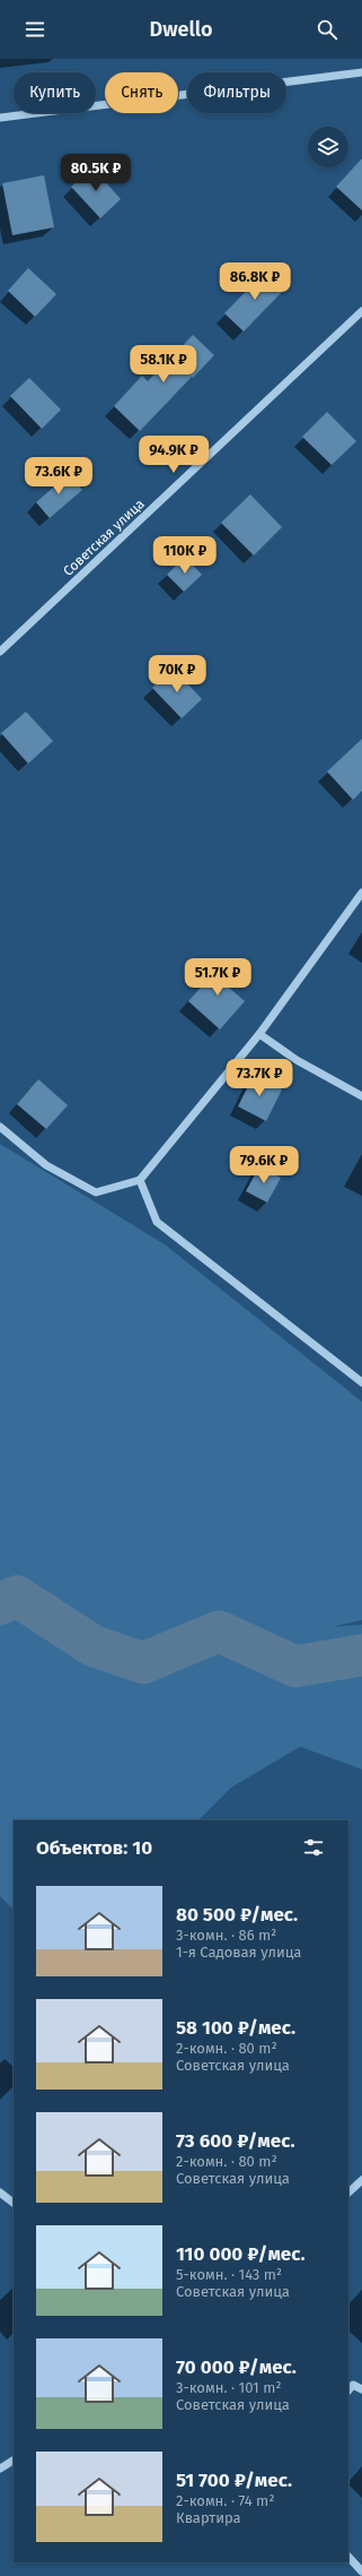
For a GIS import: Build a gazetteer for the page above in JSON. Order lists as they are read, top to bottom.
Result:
{
  "streets": {
    "street": ["Советская улица"]
  },
  "page": {
    "header": "Dwello",
    "chip": ["Купить", "Снять", "Фильтры"],
    "price": [
      "80.5K ₽",
      "86.8K ₽",
      "58.1K ₽",
      "94.9K ₽",
      "73.6K ₽",
      "110K ₽",
      "70K ₽",
      "51.7K ₽",
      "73.7K ₽",
      "79.6K ₽"
    ],
    "heading": "Объектов: 10",
    "list": [
      {
        "name": "80 500 ₽/мес.",
        "note": "3-комн. · 86 m² · 1-я Садовая улица"
      },
      {
        "name": "58 100 ₽/мес.",
        "note": "2-комн. · 80 m² · Советская улица"
      },
      {
        "name": "73 600 ₽/мес.",
        "note": "2-комн. · 80 m² · Советская улица"
      },
      {
        "name": "110 000 ₽/мес.",
        "note": "5-комн. · 143 m² · Советская улица"
      },
      {
        "name": "70 000 ₽/мес.",
        "note": "3-комн. · 101 m² · Советская улица"
      },
      {
        "name": "51 700 ₽/мес.",
        "note": "2-комн. · 74 m² · Квартира"
      }
    ]
  }
}
